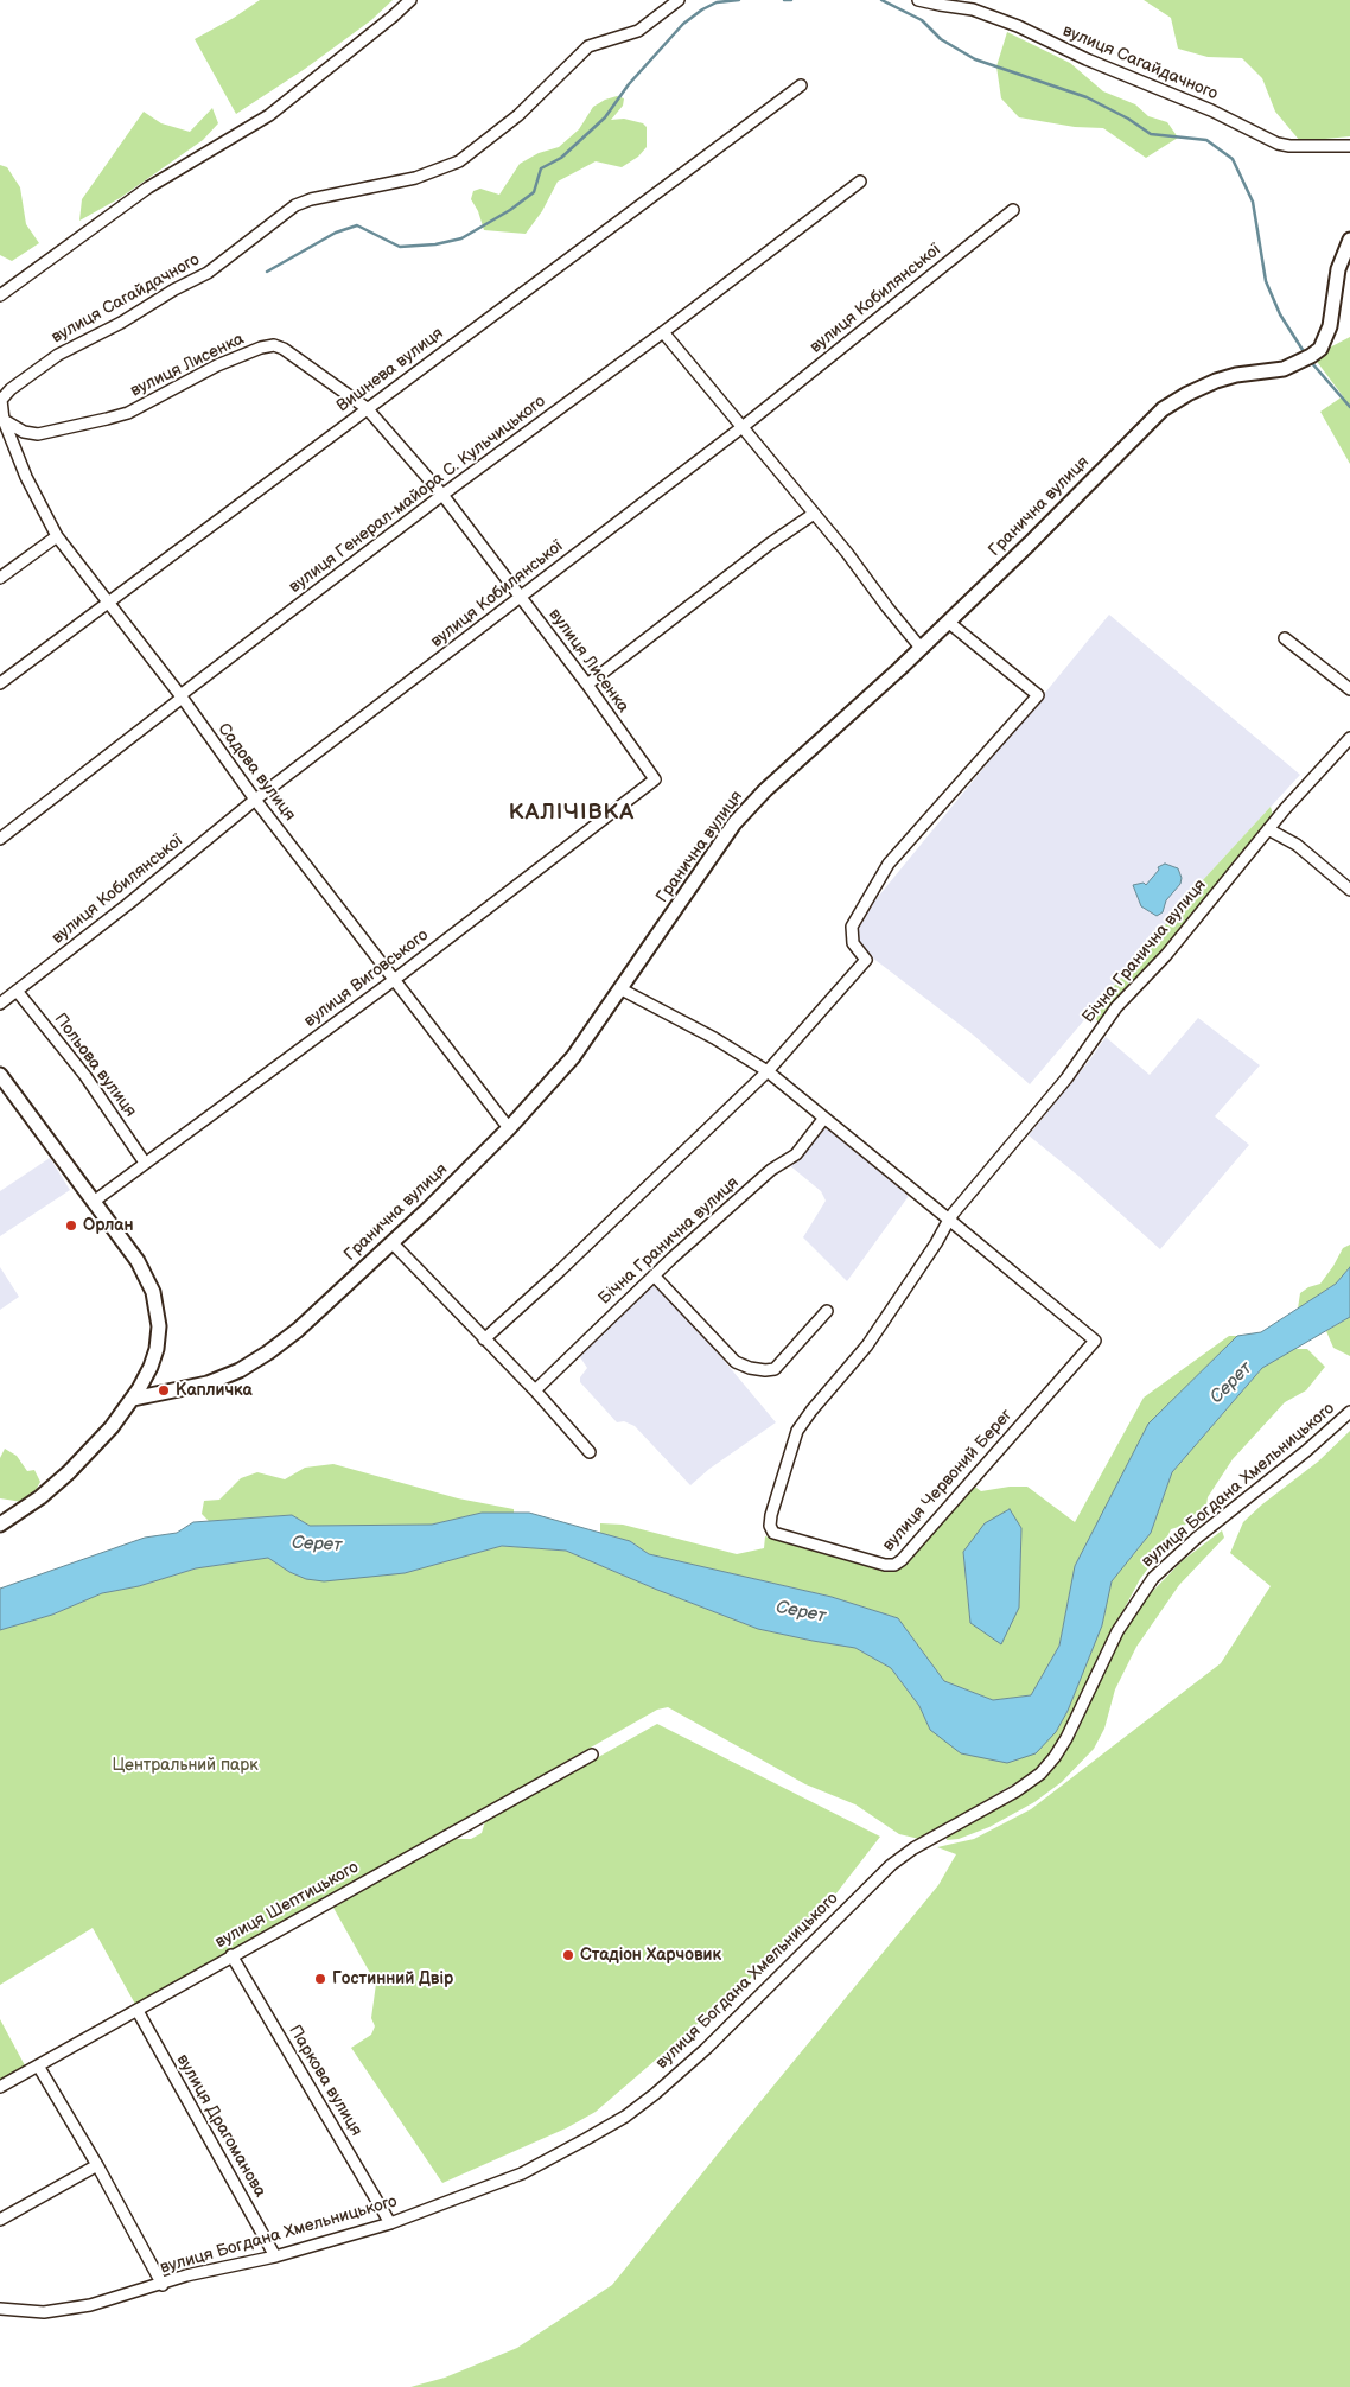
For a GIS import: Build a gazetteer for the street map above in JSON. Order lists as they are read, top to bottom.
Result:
{
  "streets": {
    "street": [
      "вулиця Сагайдачного",
      "вулиця Кобилянської",
      "вулиця Лисенка",
      "Вишнева вулиця",
      "вулиця Генерал-майора С. Кульчицького",
      "Гранична вулиця",
      "Садова вулиця",
      "Бічна Гранична вулиця",
      "вулиця Виговського",
      "Польова вулиця",
      "вулиця Червоний Берег",
      "вулиця Богдана Хмельницького",
      "вулиця Шептицького",
      "Паркова вулиця",
      "вулиця Драгоманова"
    ]
  },
  "crossings": [
    ["вулиця Сагайдачного", "вулиця Лисенка"],
    ["вулиця Сагайдачного", "Садова вулиця"],
    ["вулиця Кобилянської", "вулиця Лисенка"],
    ["вулиця Кобилянської", "Садова вулиця"],
    ["вулиця Кобилянської", "Польова вулиця"],
    ["вулиця Лисенка", "Вишнева вулиця"],
    ["вулиця Лисенка", "вулиця Генерал-майора С. Кульчицького"],
    ["вулиця Лисенка", "Садова вулиця"],
    ["вулиця Лисенка", "вулиця Виговського"],
    ["Вишнева вулиця", "Садова вулиця"],
    ["вулиця Генерал-майора С. Кульчицького", "Садова вулиця"],
    ["Гранична вулиця", "Садова вулиця"],
    ["Садова вулиця", "вулиця Виговського"],
    ["Бічна Гранична вулиця", "вулиця Червоний Берег"],
    ["вулиця Виговського", "Польова вулиця"],
    ["вулиця Богдана Хмельницького", "Паркова вулиця"],
    ["вулиця Богдана Хмельницького", "вулиця Драгоманова"],
    ["вулиця Шептицького", "Паркова вулиця"],
    ["вулиця Шептицького", "вулиця Драгоманова"]
  ],
  "districts": ["КАЛІЧІВКА"],
  "water": ["Серет"],
  "parks": ["Центральний парк"],
  "places": [
    "Орлан",
    "Капличка",
    "Стадіон Харчовик",
    "Гостинний Двір"
  ]
}
